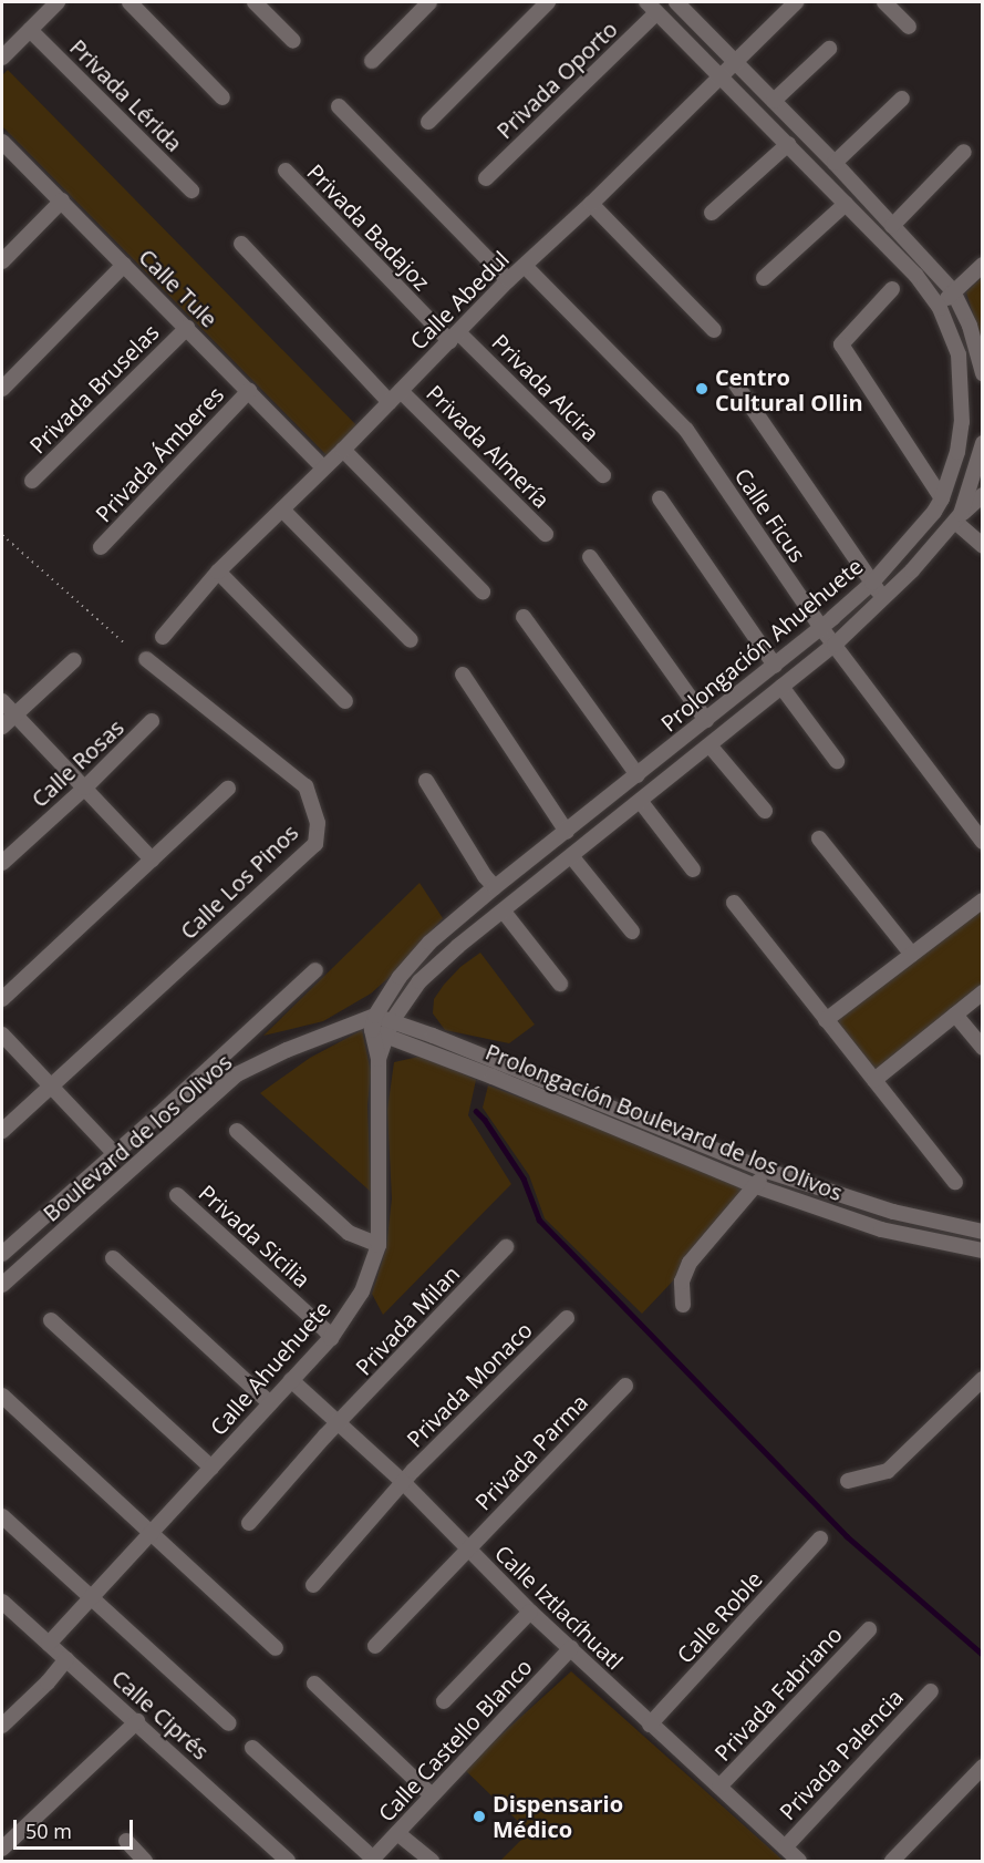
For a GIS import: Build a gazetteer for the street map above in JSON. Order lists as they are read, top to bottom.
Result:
{
  "streets": {
    "street": [
      "Privada Oporto",
      "Privada Lérida",
      "Privada Badajoz",
      "Calle Tule",
      "Calle Abedul",
      "Privada Alcira",
      "Privada Bruselas",
      "Privada Almería",
      "Privada Ámberes",
      "Calle Ficus",
      "Prolongación Ahuehuete",
      "Calle Rosas",
      "Calle Los Pinos",
      "Prolongación Boulevard de los Olivos",
      "Boulevard de los Olivos",
      "Privada Sicilia",
      "Privada Milan",
      "Calle Ahuehuete",
      "Privada Monaco",
      "Privada Parma",
      "Calle Iztlacíhuatl",
      "Calle Roble",
      "Privada Fabriano",
      "Calle Ciprés",
      "Calle Castello Blanco",
      "Privada Palencia"
    ]
  },
  "crossings": [
    ["Privada Oporto", "Prolongación Ahuehuete"],
    ["Privada Badajoz", "Calle Abedul"],
    ["Privada Badajoz", "Privada Alcira"],
    ["Calle Tule", "Calle Abedul"],
    ["Calle Tule", "Privada Bruselas"],
    ["Calle Tule", "Privada Ámberes"],
    ["Calle Abedul", "Privada Alcira"],
    ["Calle Abedul", "Privada Almería"],
    ["Calle Abedul", "Calle Ficus"],
    ["Calle Abedul", "Prolongación Ahuehuete"],
    ["Calle Ficus", "Prolongación Ahuehuete"],
    ["Prolongación Ahuehuete", "Prolongación Boulevard de los Olivos"],
    ["Prolongación Ahuehuete", "Boulevard de los Olivos"],
    ["Prolongación Ahuehuete", "Calle Ahuehuete"],
    ["Prolongación Boulevard de los Olivos", "Boulevard de los Olivos"],
    ["Prolongación Boulevard de los Olivos", "Calle Ahuehuete"],
    ["Boulevard de los Olivos", "Calle Ahuehuete"],
    ["Privada Sicilia", "Calle Ahuehuete"],
    ["Privada Milan", "Calle Iztlacíhuatl"],
    ["Calle Ahuehuete", "Calle Iztlacíhuatl"],
    ["Calle Ahuehuete", "Calle Ciprés"],
    ["Privada Monaco", "Calle Iztlacíhuatl"],
    ["Privada Parma", "Calle Iztlacíhuatl"],
    ["Calle Iztlacíhuatl", "Calle Roble"],
    ["Calle Iztlacíhuatl", "Privada Fabriano"],
    ["Calle Iztlacíhuatl", "Calle Castello Blanco"],
    ["Calle Iztlacíhuatl", "Privada Palencia"]
  ],
  "places": ["Centro Cultural Ollin", "Dispensario Médico"],
  "scale_bar": "50 m"
}
